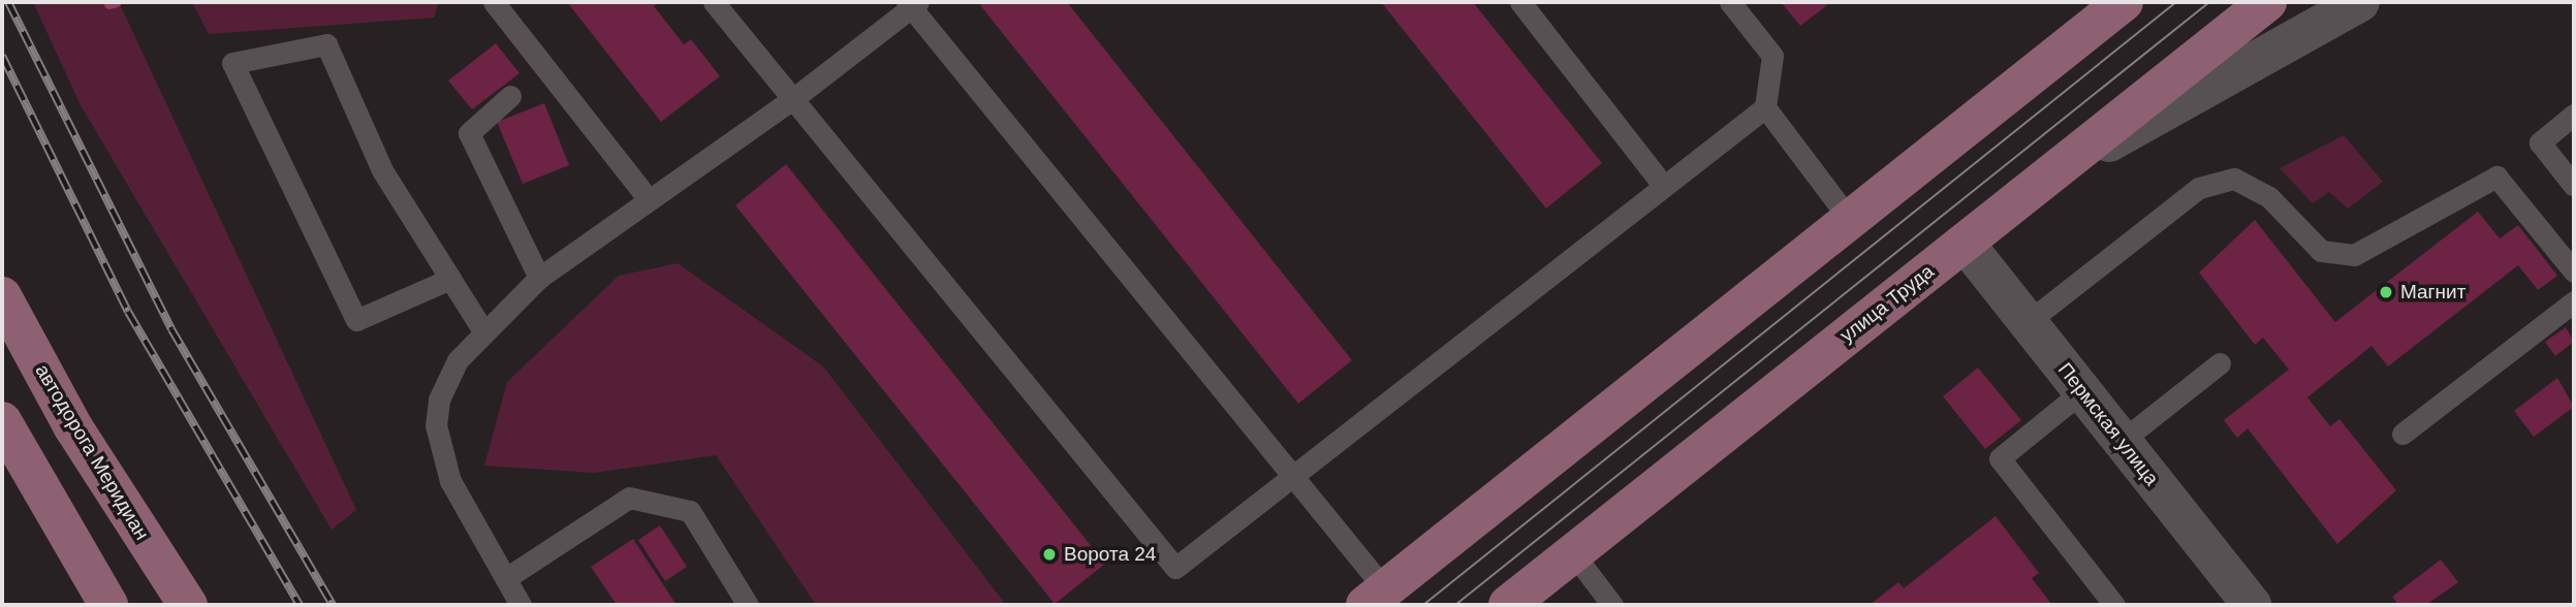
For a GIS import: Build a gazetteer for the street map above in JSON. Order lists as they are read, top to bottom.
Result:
{
  "streets": {
    "main road": ["улица Труда", "автодорога Меридиан"],
    "street": ["Пермская улица"]
  },
  "crossings": [
    ["улица Труда", "Пермская улица"]
  ],
  "places": ["Магнит", "Ворота 24"]
}
